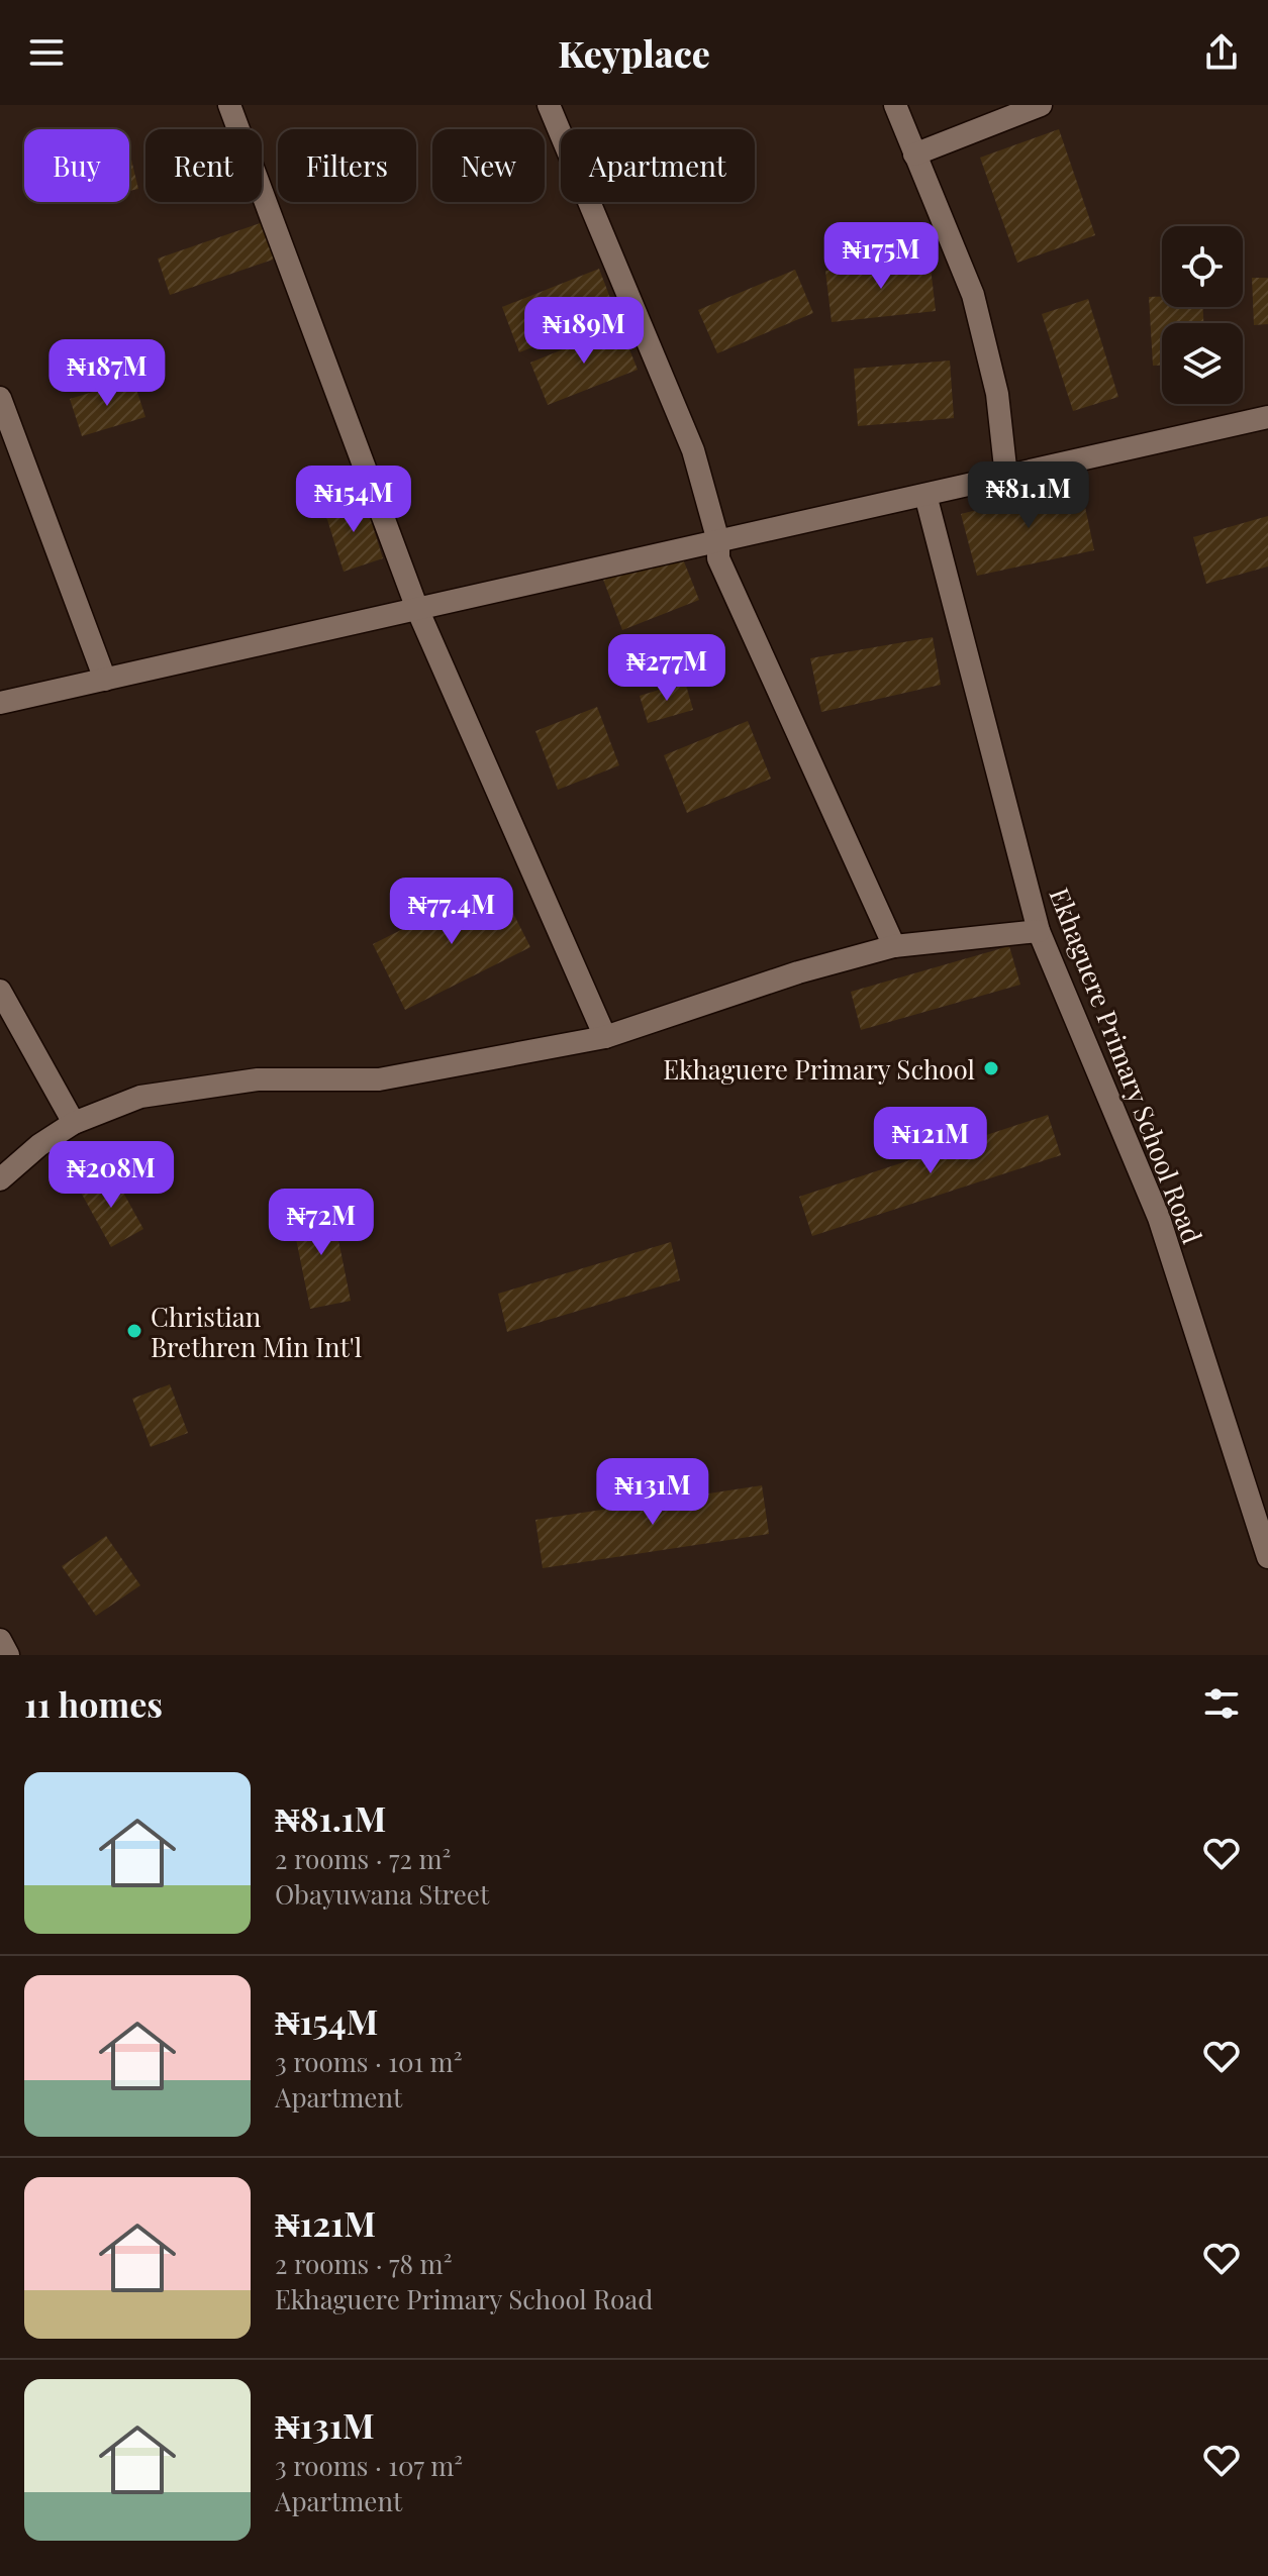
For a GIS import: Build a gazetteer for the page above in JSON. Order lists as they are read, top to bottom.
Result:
{
  "streets": {
    "street": ["Ekhaguere Primary School Road"]
  },
  "places": ["Ekhaguere Primary School", "Christian Brethren Min Int'l"],
  "page": {
    "header": "Keyplace",
    "chip": [
      "Buy",
      "Rent",
      "Filters",
      "New",
      "Apartment"
    ],
    "price": [
      "₦175M",
      "₦189M",
      "₦187M",
      "₦81.1M",
      "₦154M",
      "₦277M",
      "₦77.4M",
      "₦121M",
      "₦208M",
      "₦72M",
      "₦131M"
    ],
    "heading": "11 homes",
    "list": [
      {
        "name": "₦81.1M",
        "note": "2 rooms · 72 m² · Obayuwana Street"
      },
      {
        "name": "₦154M",
        "note": "3 rooms · 101 m² · Apartment"
      },
      {
        "name": "₦121M",
        "note": "2 rooms · 78 m² · Ekhaguere Primary School Road"
      },
      {
        "name": "₦131M",
        "note": "3 rooms · 107 m² · Apartment"
      }
    ]
  }
}
